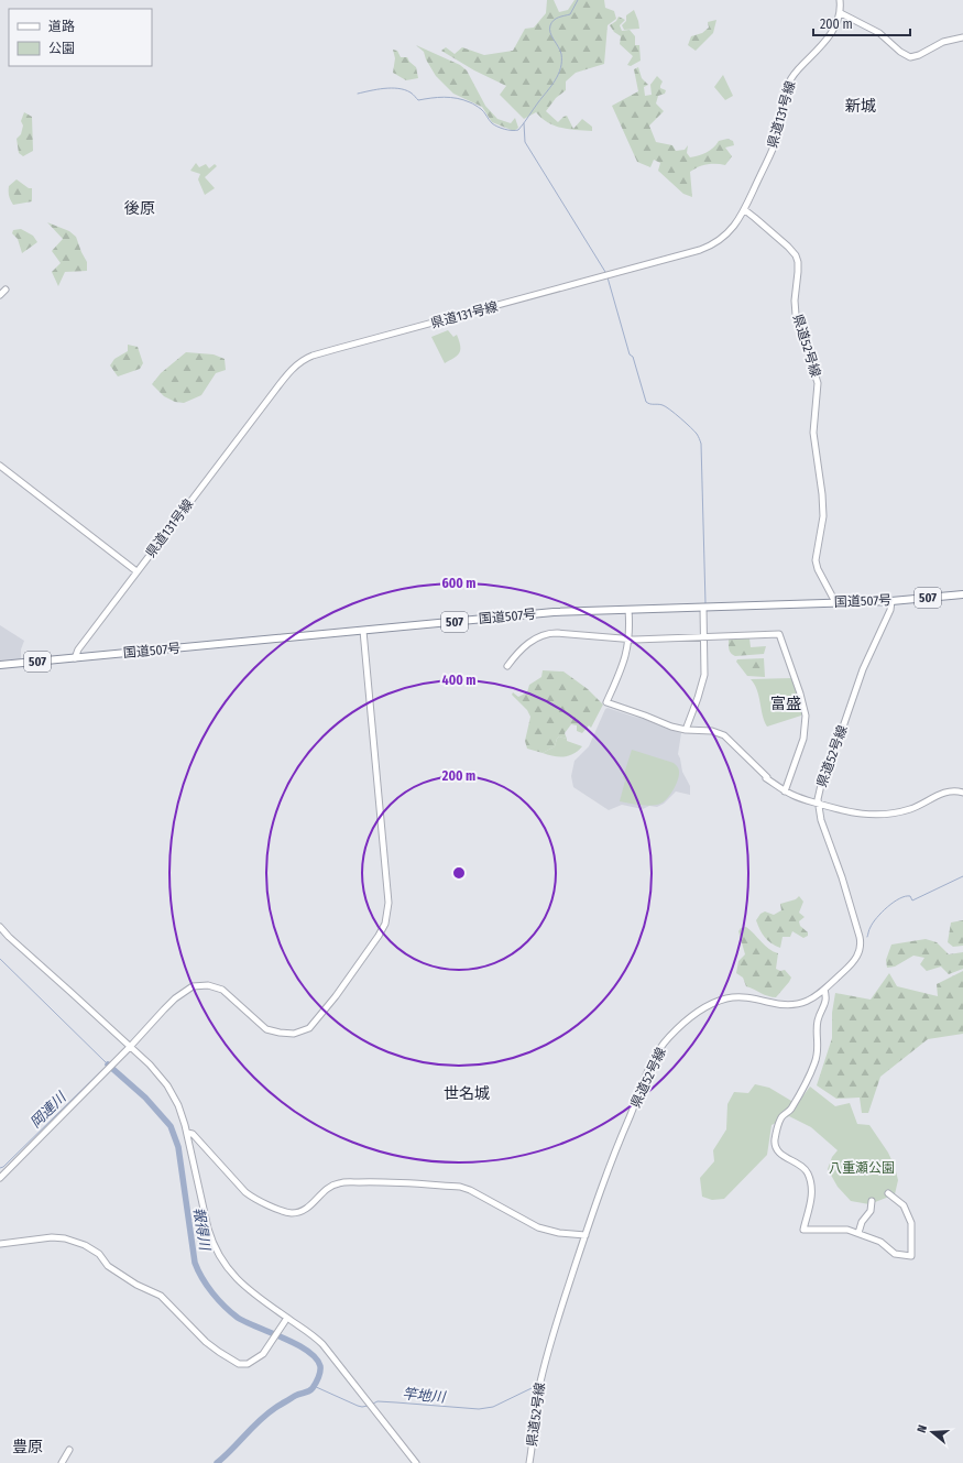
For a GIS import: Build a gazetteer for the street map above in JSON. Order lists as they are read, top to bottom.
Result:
{
  "streets": {
    "highway": ["507", "国道507号"],
    "street": ["県道131号線", "県道52号線"]
  },
  "crossings": [
    ["県道131号線", "県道52号線"],
    ["県道131号線", "国道507号"],
    ["県道52号線", "国道507号"]
  ],
  "districts": [
    "新城",
    "後原",
    "富盛",
    "世名城",
    "豊原"
  ],
  "water": ["岡連川", "報得川", "竿地川"],
  "parks": ["八重瀬公園"],
  "legend": ["道路", "公園"],
  "scale_bar": "200 m",
  "north": "left",
  "rings": ["600 m", "400 m", "200 m"]
}
